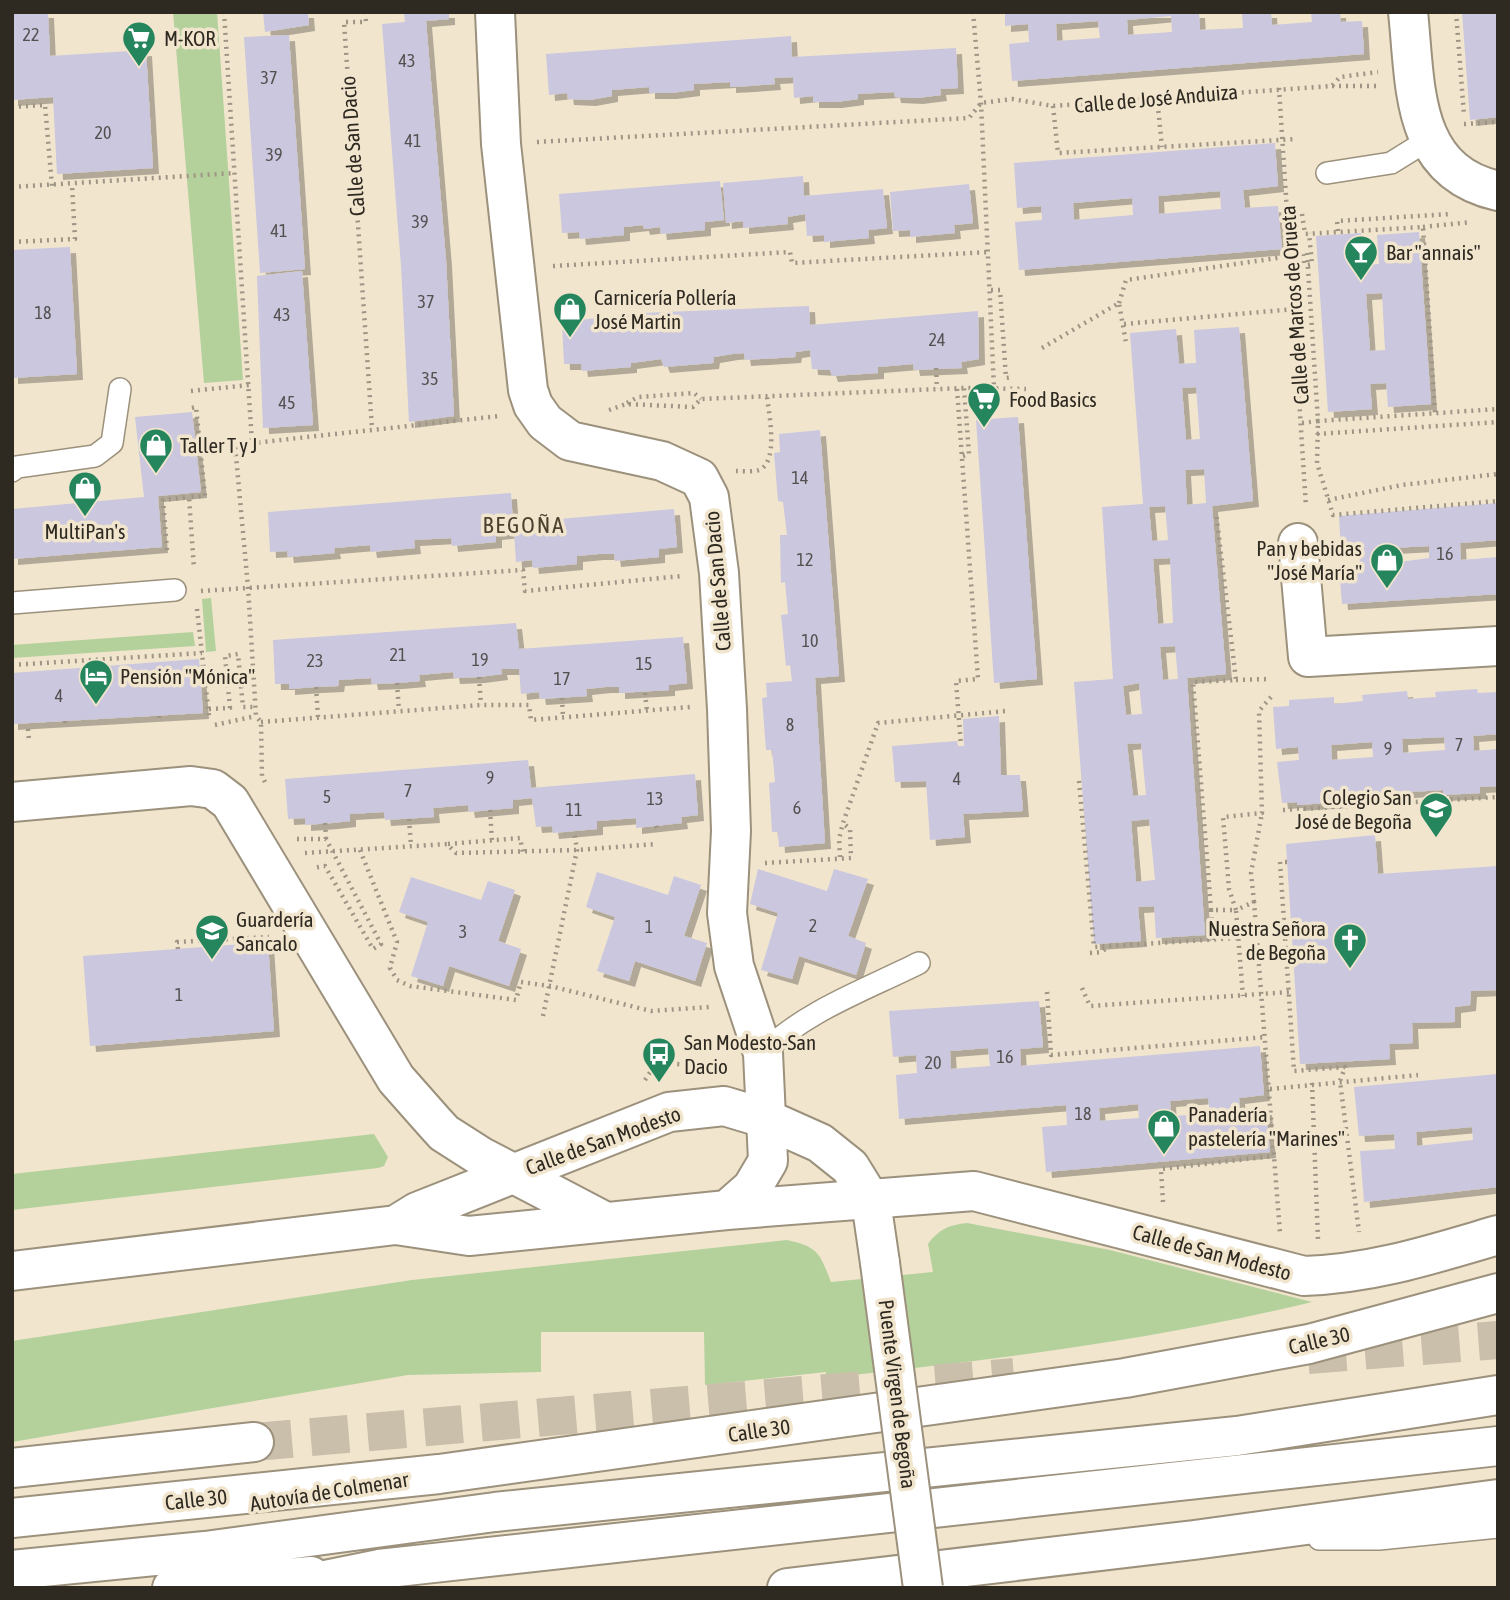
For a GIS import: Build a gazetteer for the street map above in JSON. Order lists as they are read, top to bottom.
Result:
{
  "streets": {
    "main road": [
      "Calle de San Dacio",
      "Calle de San Modesto",
      "Calle 30",
      "Puente Virgen de Begoña",
      "Autovía de Colmenar"
    ],
    "path": ["Calle de José Anduiza", "Calle de Marcos de Orueta"]
  },
  "crossings": [
    ["Calle de José Anduiza", "Calle de Marcos de Orueta"],
    ["Calle de San Dacio", "Calle de San Modesto"],
    ["Calle de San Modesto", "Puente Virgen de Begoña"],
    ["Calle 30", "Autovía de Colmenar"]
  ],
  "districts": ["BEGOÑA"],
  "places": {
    "supermarket": ["M-KOR", "Food Basics"],
    "bar": ["Bar \"annais\""],
    "shop": [
      "Carnicería Pollería José Martin",
      "Taller T y J",
      "MultiPan's",
      "Pan y bebidas \"José María\"",
      "Panadería pastelería \"Marines\""
    ],
    "hotel": ["Pensión \"Mónica\""],
    "school or university": ["Colegio San José de Begoña", "Guardería Sancalo"],
    "church": ["Nuestra Señora de Begoña"],
    "bus stop": ["San Modesto-San Dacio"]
  },
  "house_numbers": [
    "22",
    "43",
    "37",
    "20",
    "41",
    "39",
    "39",
    "41",
    "37",
    "18",
    "43",
    "24",
    "35",
    "45",
    "14",
    "16",
    "12",
    "10",
    "21",
    "19",
    "23",
    "15",
    "17",
    "4",
    "8",
    "7",
    "9",
    "9",
    "4",
    "7",
    "5",
    "13",
    "6",
    "11",
    "2",
    "1",
    "3",
    "1",
    "16",
    "20",
    "18"
  ]
}
